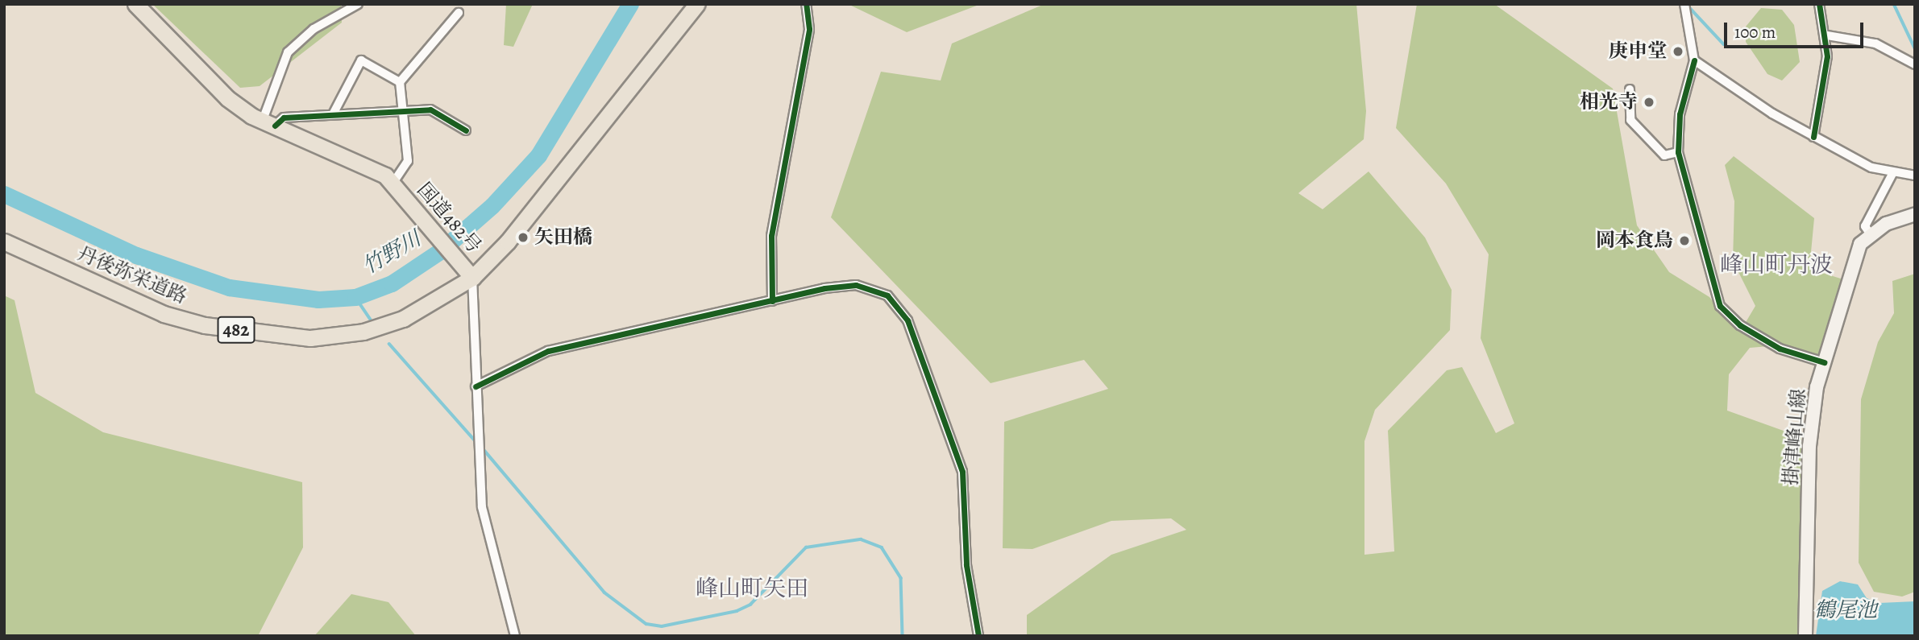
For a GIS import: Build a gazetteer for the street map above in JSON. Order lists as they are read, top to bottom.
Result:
{
  "streets": {
    "highway": ["国道482号", "丹後弥栄道路", "482"],
    "main road": ["掛津峰山線"]
  },
  "crossings": [
    ["国道482号", "丹後弥栄道路"]
  ],
  "districts": ["峰山町丹波", "峰山町矢田"],
  "water": ["竹野川", "鶴尾池"],
  "places": [
    "庚申堂",
    "相光寺",
    "矢田橋",
    "岡本食鳥"
  ],
  "scale_bar": "100 m"
}
